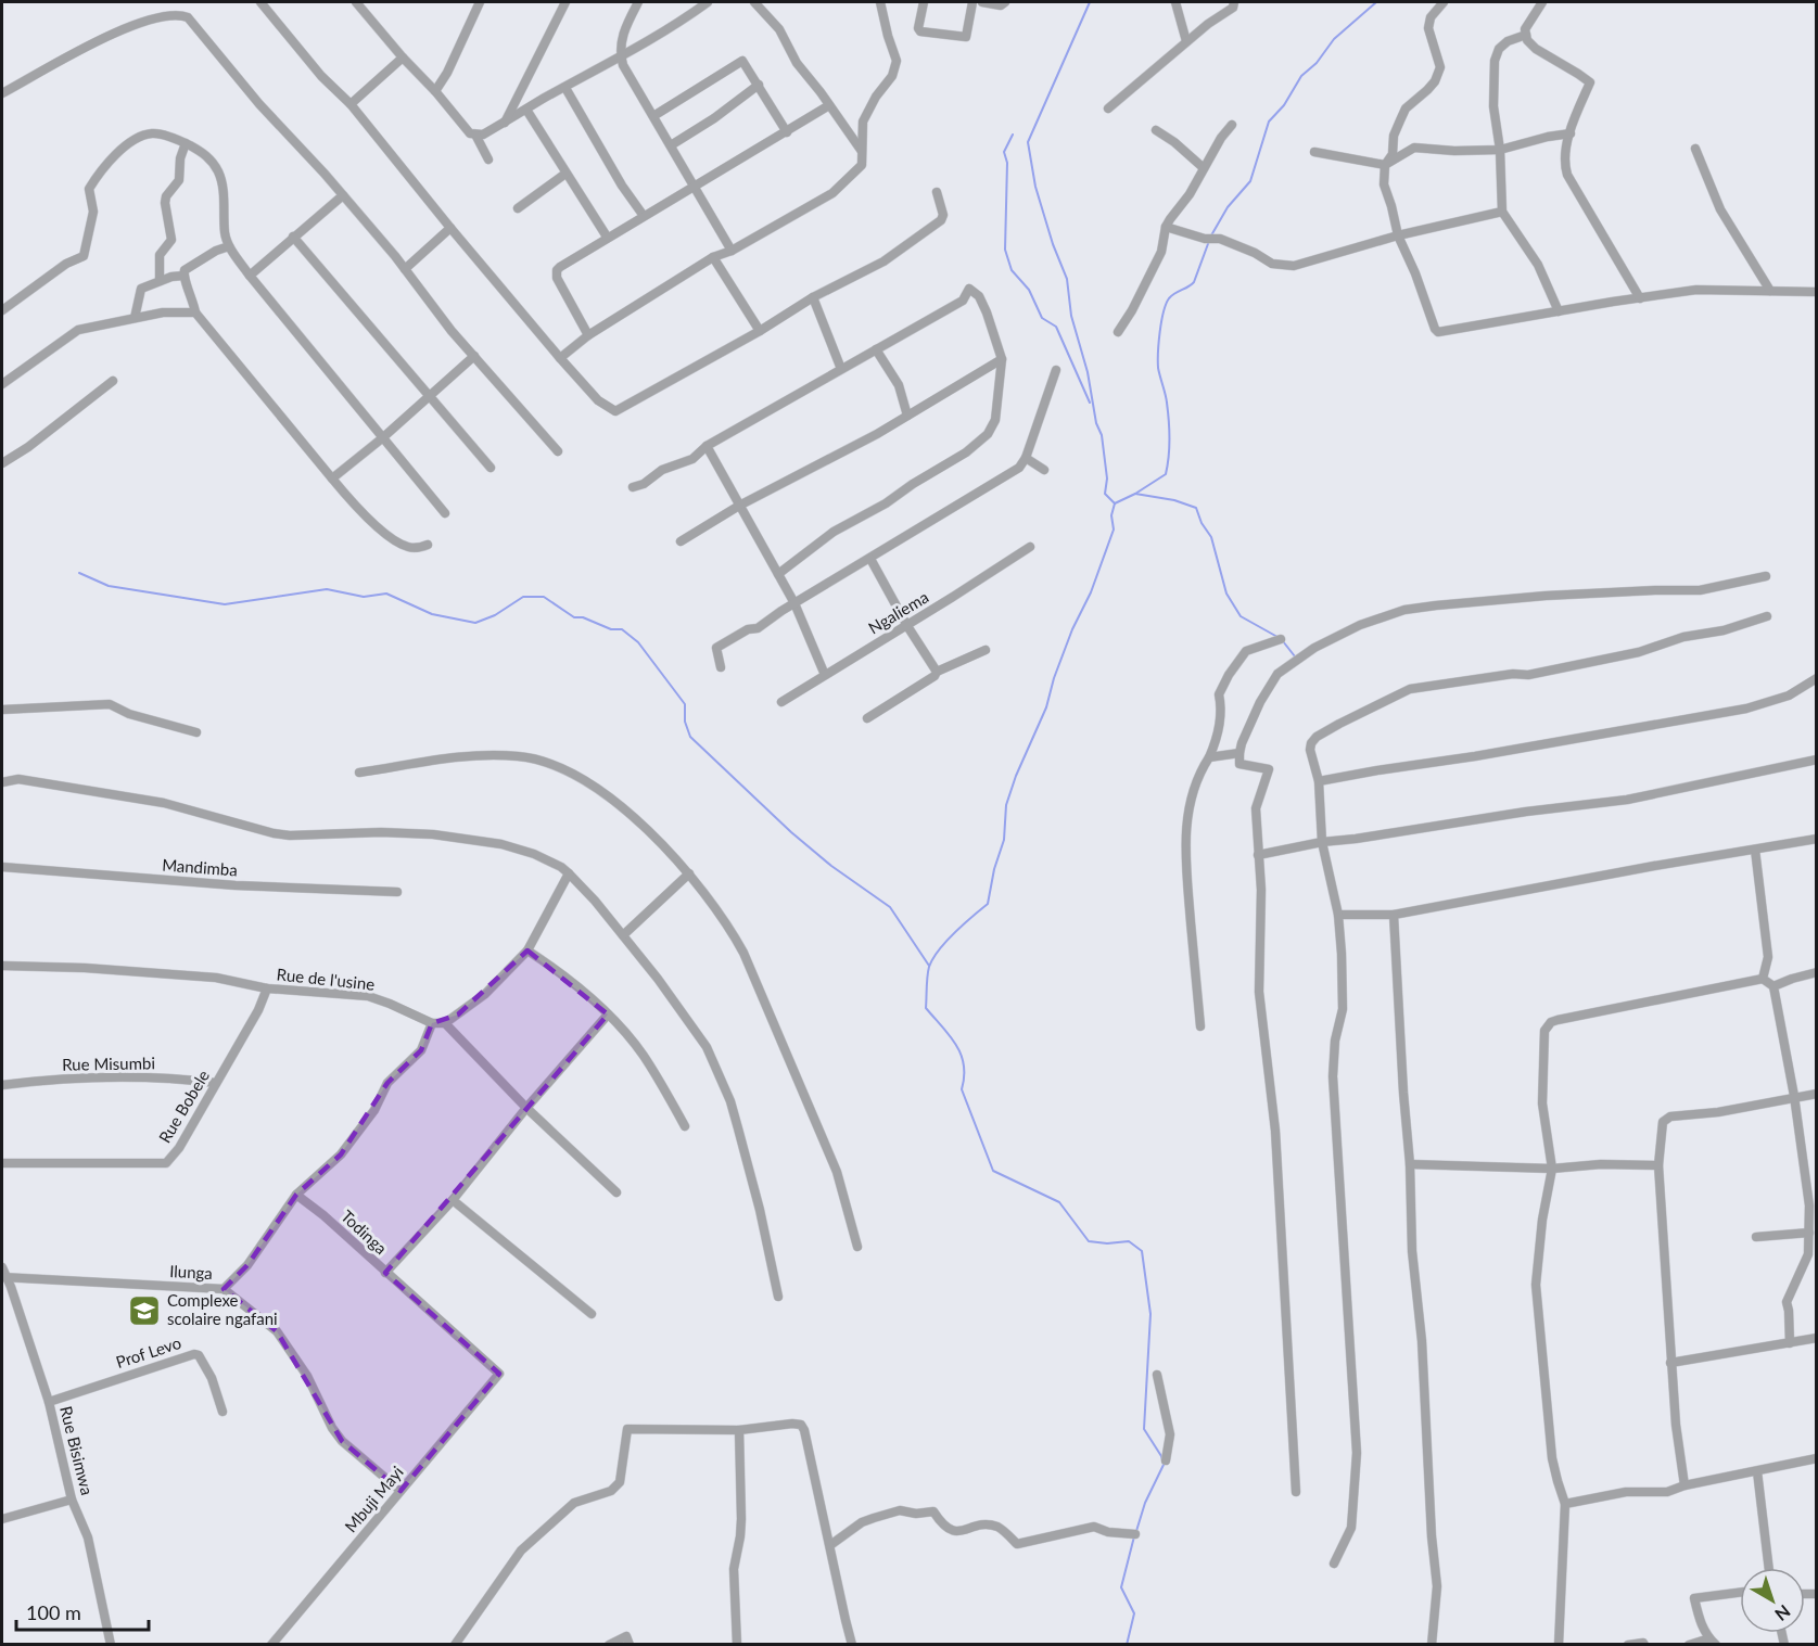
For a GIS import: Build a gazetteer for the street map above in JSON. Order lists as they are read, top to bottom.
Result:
{
  "streets": {
    "street": [
      "Ngaliema",
      "Mandimba",
      "Rue de l'usine",
      "Rue Misumbi",
      "Rue Bobele",
      "Todinga",
      "Ilunga",
      "Prof Levo",
      "Rue Bisimwa",
      "Mbuji Mayi"
    ]
  },
  "crossings": [
    ["Rue de l'usine", "Rue Bobele"],
    ["Rue Misumbi", "Rue Bobele"],
    ["Todinga", "Mbuji Mayi"],
    ["Ilunga", "Rue Bisimwa"],
    ["Ilunga", "Mbuji Mayi"],
    ["Prof Levo", "Rue Bisimwa"]
  ],
  "places": {
    "school or university": ["Complexe scolaire ngafani"]
  },
  "scale_bar": "100 m",
  "north": "bottom right"
}
